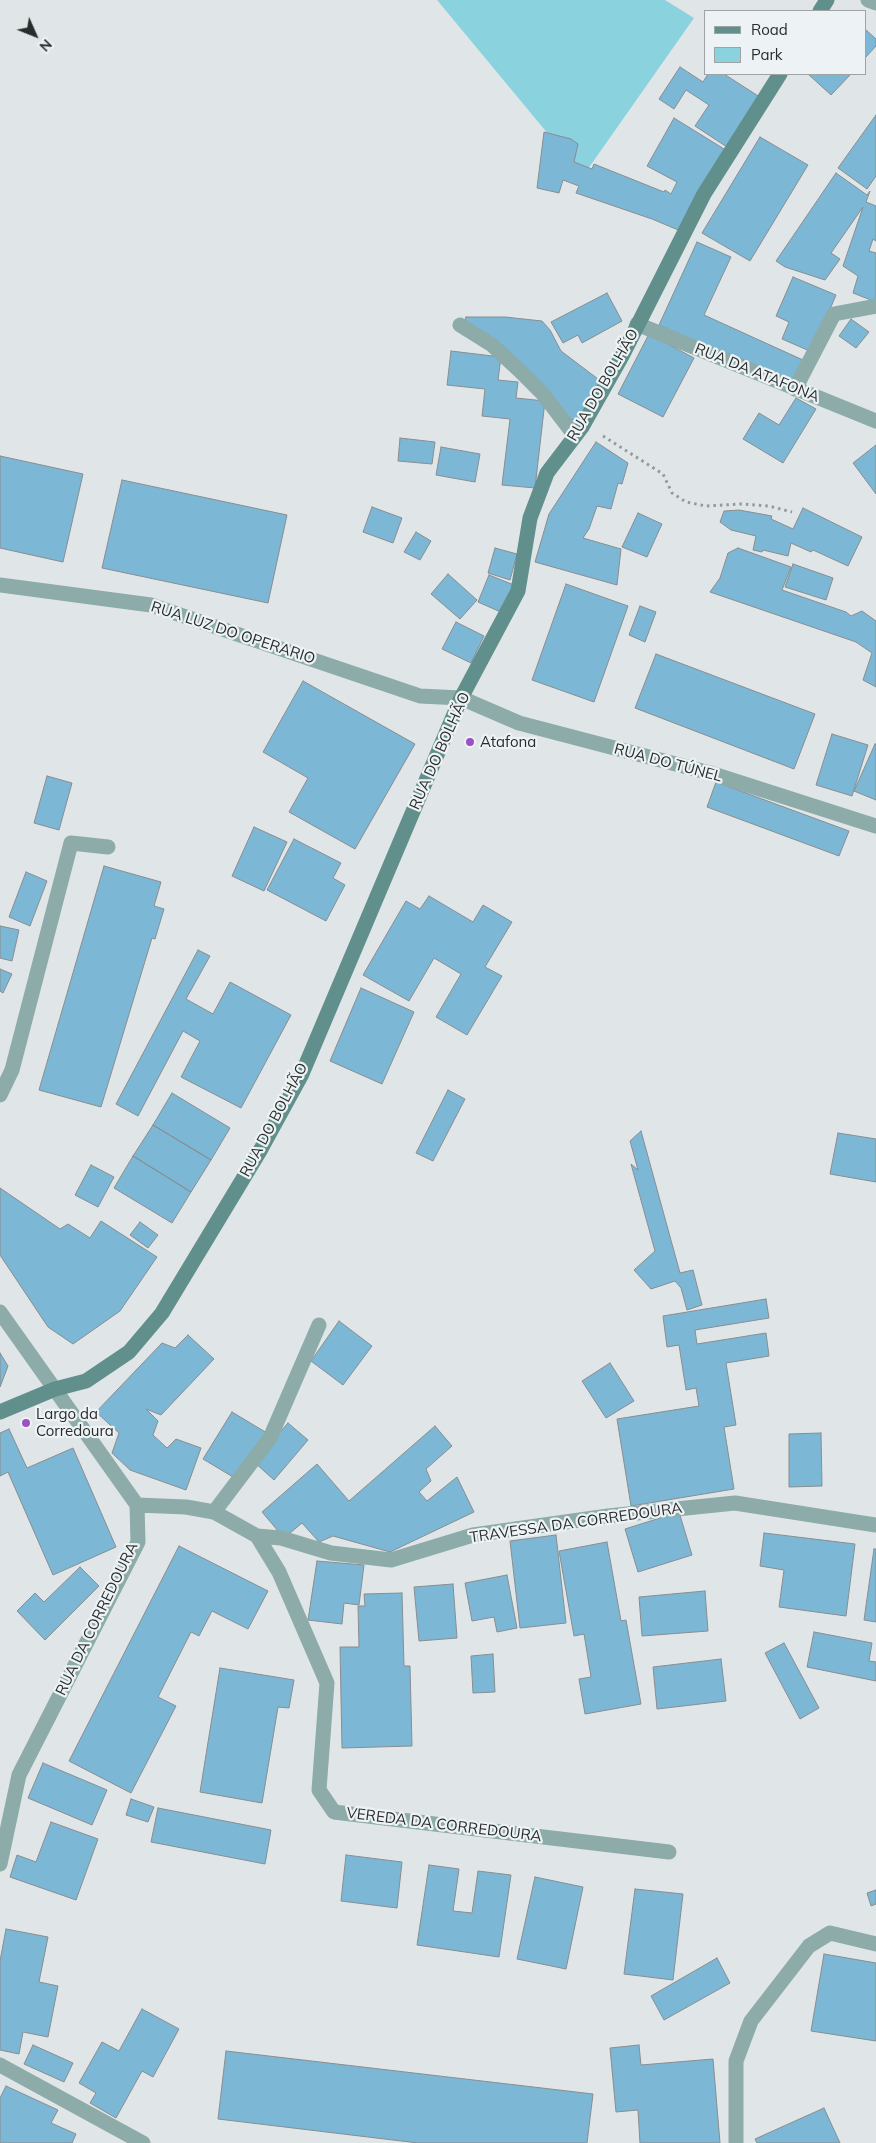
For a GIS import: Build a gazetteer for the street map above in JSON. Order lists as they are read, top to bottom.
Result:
{
  "streets": {
    "street": [
      "RUA DA ATAFONA",
      "RUA DO BOLHÃO",
      "RUA LUZ DO OPERARIO",
      "RUA DO TÚNEL",
      "TRAVESSA DA CORREDOURA",
      "RUA DA CORREDOURA",
      "VEREDA DA CORREDOURA"
    ]
  },
  "crossings": [
    ["RUA DA ATAFONA", "RUA DO BOLHÃO"],
    ["RUA DO BOLHÃO", "RUA LUZ DO OPERARIO"],
    ["RUA DO BOLHÃO", "RUA DO TÚNEL"],
    ["RUA LUZ DO OPERARIO", "RUA DO TÚNEL"],
    ["TRAVESSA DA CORREDOURA", "RUA DA CORREDOURA"],
    ["TRAVESSA DA CORREDOURA", "VEREDA DA CORREDOURA"]
  ],
  "places": ["Atafona", "Largo da Corredoura"],
  "legend": ["Road", "Park"],
  "north": "bottom right"
}
